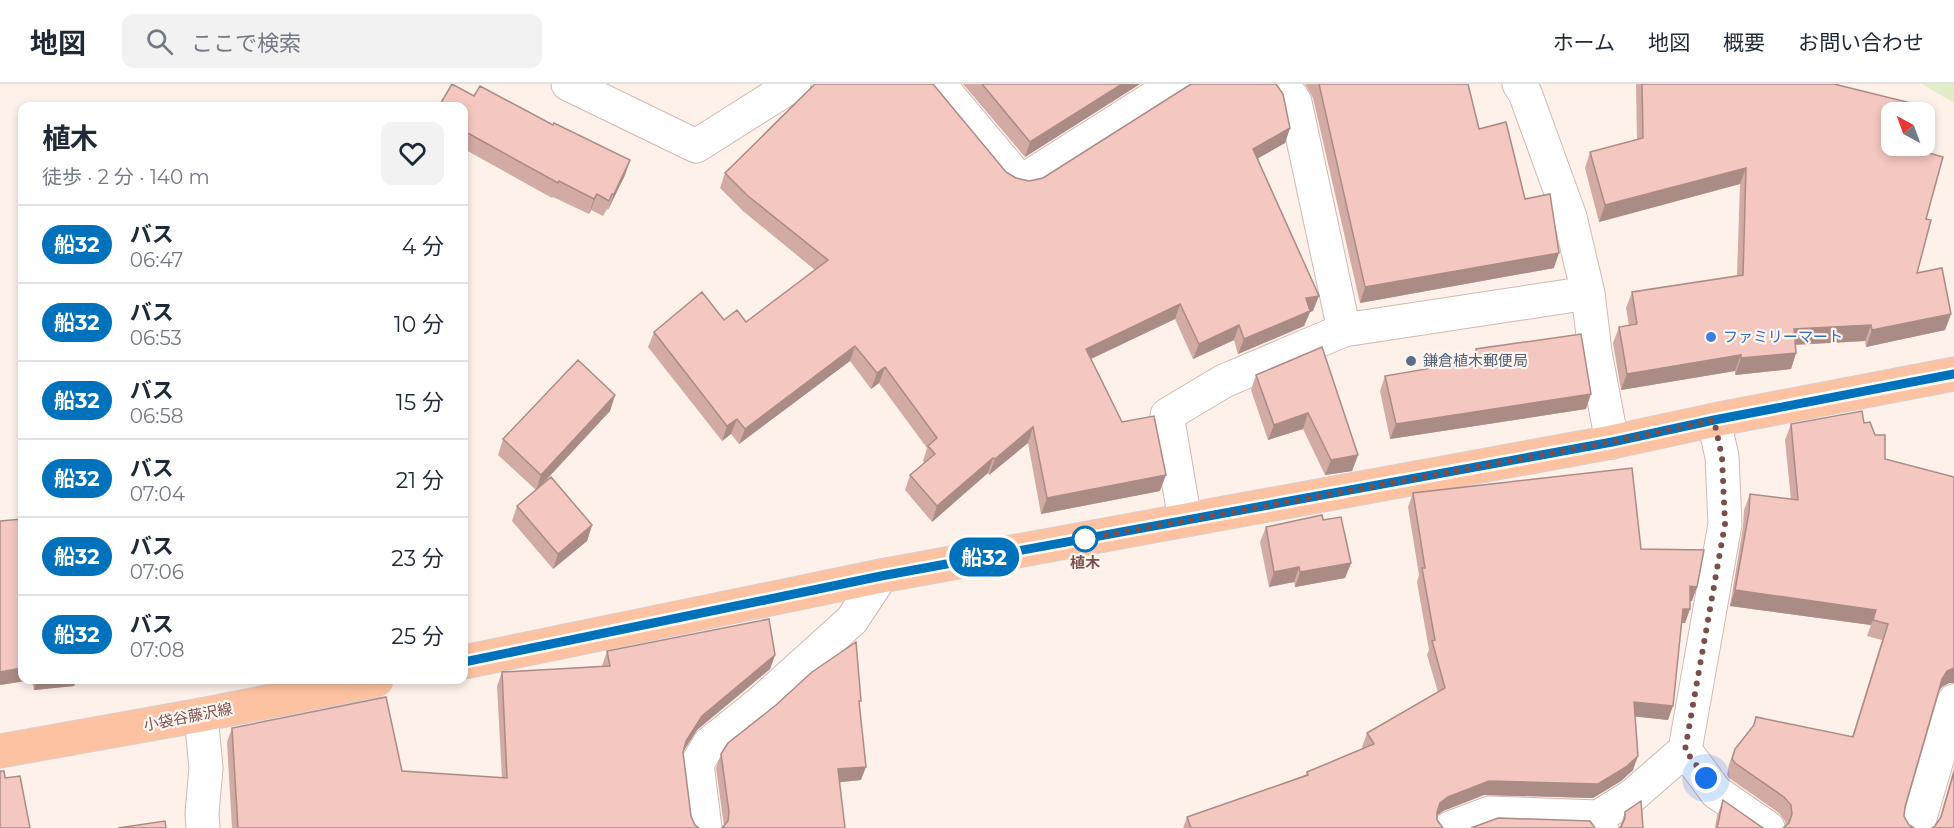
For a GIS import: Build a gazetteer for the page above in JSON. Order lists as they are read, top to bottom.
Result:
{
  "streets": {
    "main road": ["小袋谷藤沢線"]
  },
  "places": ["ファミリーマート", "鎌倉植木郵便局", "植木"],
  "lines": ["bus line 船32"],
  "north": "top left",
  "page": {
    "header": "地図",
    "search": "ここで検索",
    "nav": [
      "ホーム",
      "地図",
      "概要",
      "お問い合わせ"
    ],
    "on_map": "船32",
    "heading": ["植木", "徒歩 · 2 分 · 140 m"],
    "list": [
      {
        "mark": "船32",
        "name": "バス",
        "note": "06:47",
        "value": "4 分"
      },
      {
        "mark": "船32",
        "name": "バス",
        "note": "06:53",
        "value": "10 分"
      },
      {
        "mark": "船32",
        "name": "バス",
        "note": "06:58",
        "value": "15 分"
      },
      {
        "mark": "船32",
        "name": "バス",
        "note": "07:04",
        "value": "21 分"
      },
      {
        "mark": "船32",
        "name": "バス",
        "note": "07:06",
        "value": "23 分"
      },
      {
        "mark": "船32",
        "name": "バス",
        "note": "07:08",
        "value": "25 分"
      }
    ]
  }
}
